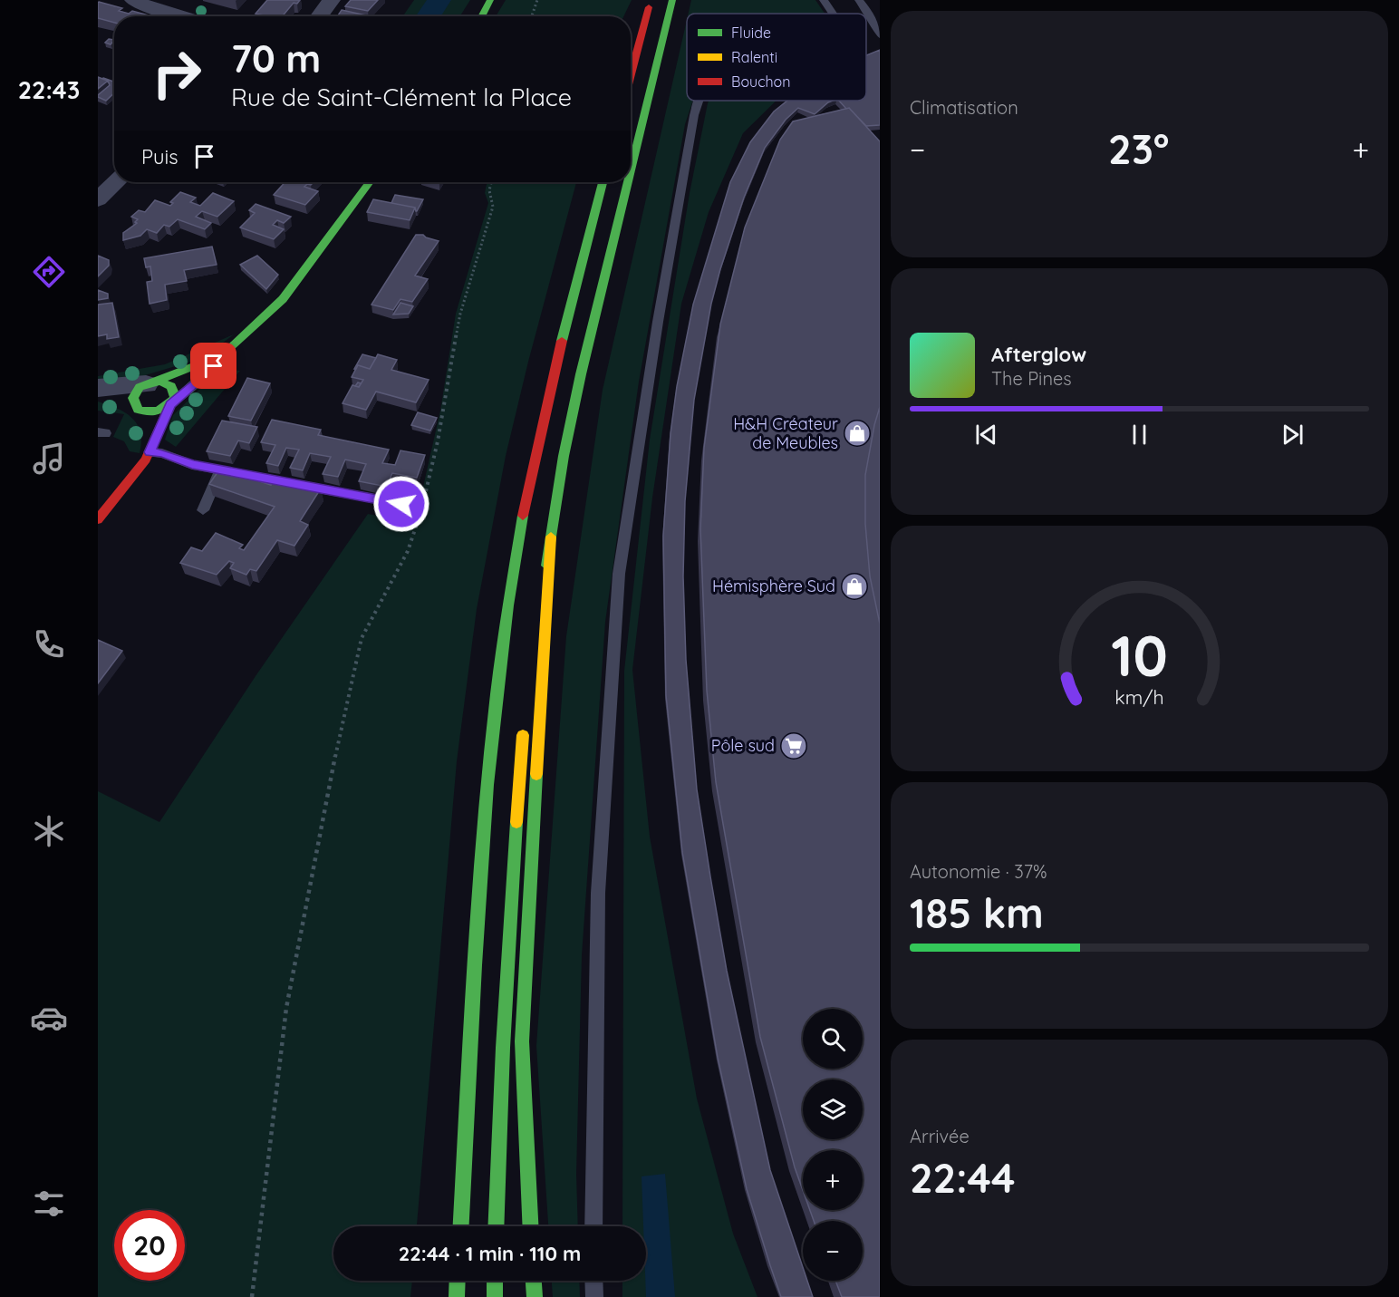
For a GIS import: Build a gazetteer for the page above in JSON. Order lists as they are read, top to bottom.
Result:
{
  "places": {
    "shop": ["H&H Créateur de Meubles", "Hémisphère Sud"],
    "supermarket": ["Pôle sud"]
  },
  "legend": ["Fluide", "Ralenti", "Bouchon"],
  "page": {
    "tabs": "22:43",
    "tile": [
      "Climatisation",
      ["Autonomie · 37%", "185 km"],
      ["Arrivée", "22:44"]
    ],
    "turn": ["70 m", "Rue de Saint-Clément la Place"],
    "heat": ["−", "23°", "+"],
    "then": "Puis",
    "song": ["Afterglow", "The Pines"],
    "map_buttons": ["+", "−"],
    "limit": "20",
    "trip": "22:44 · 1 min · 110 m",
    "gauge": ["10", "km/h"]
  }
}
